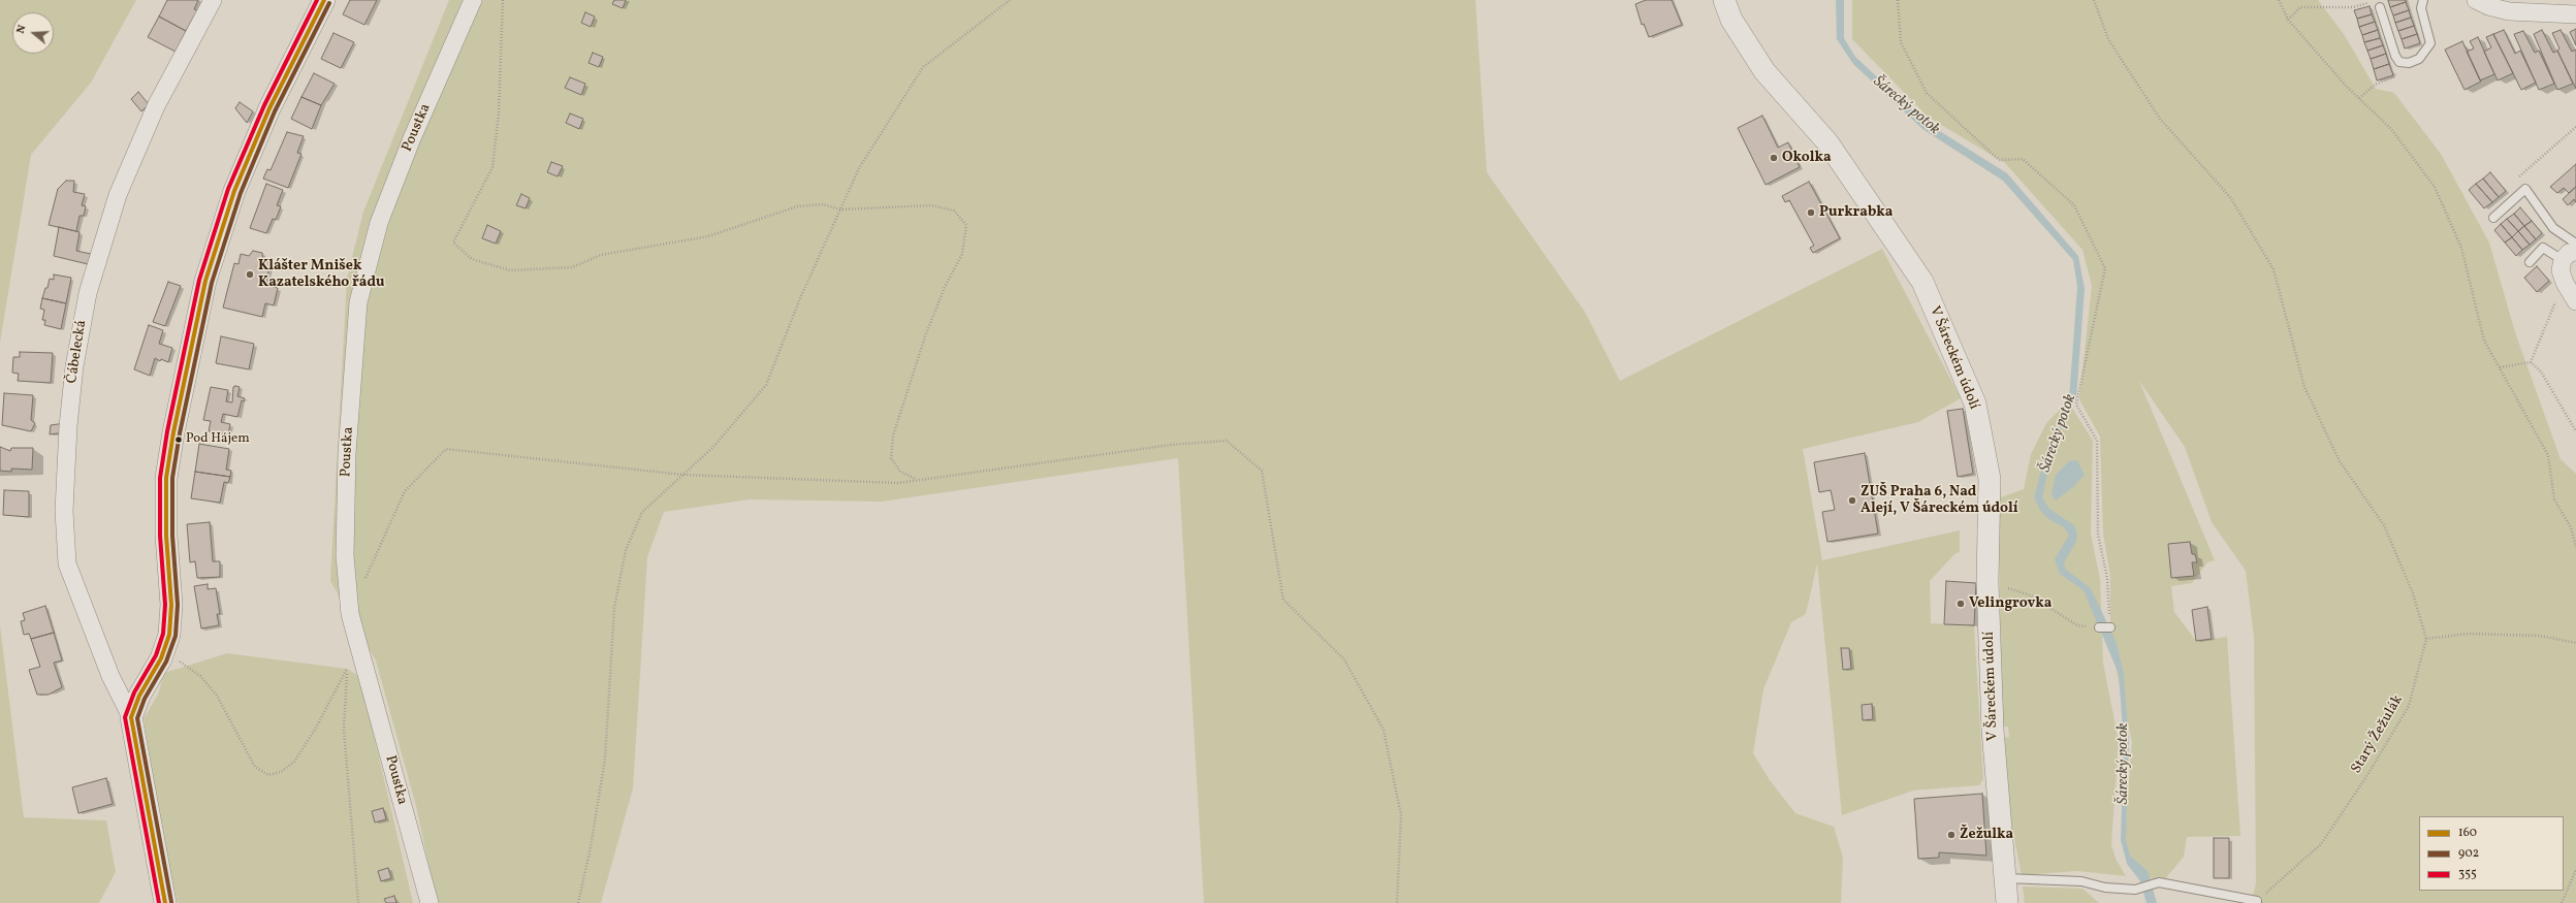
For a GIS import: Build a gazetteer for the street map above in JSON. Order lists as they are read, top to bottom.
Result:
{
  "streets": {
    "street": ["Poustka", "Čábelecká", "V Šáreckém údolí"],
    "path": ["Starý Žežulák"]
  },
  "water": ["Šárecký potok"],
  "places": [
    "Okolka",
    "Purkrabka",
    "Klášter Mnišek Kazatelského řádu",
    "Pod Hájem",
    "ZUŠ Praha 6, Nad Alejí, V Šáreckém údolí",
    "Velingrovka",
    "Žežulka"
  ],
  "lines": ["transit line 160", "transit line 355", "transit line 902"],
  "legend": ["160", "902", "355"],
  "north": "left"
}
